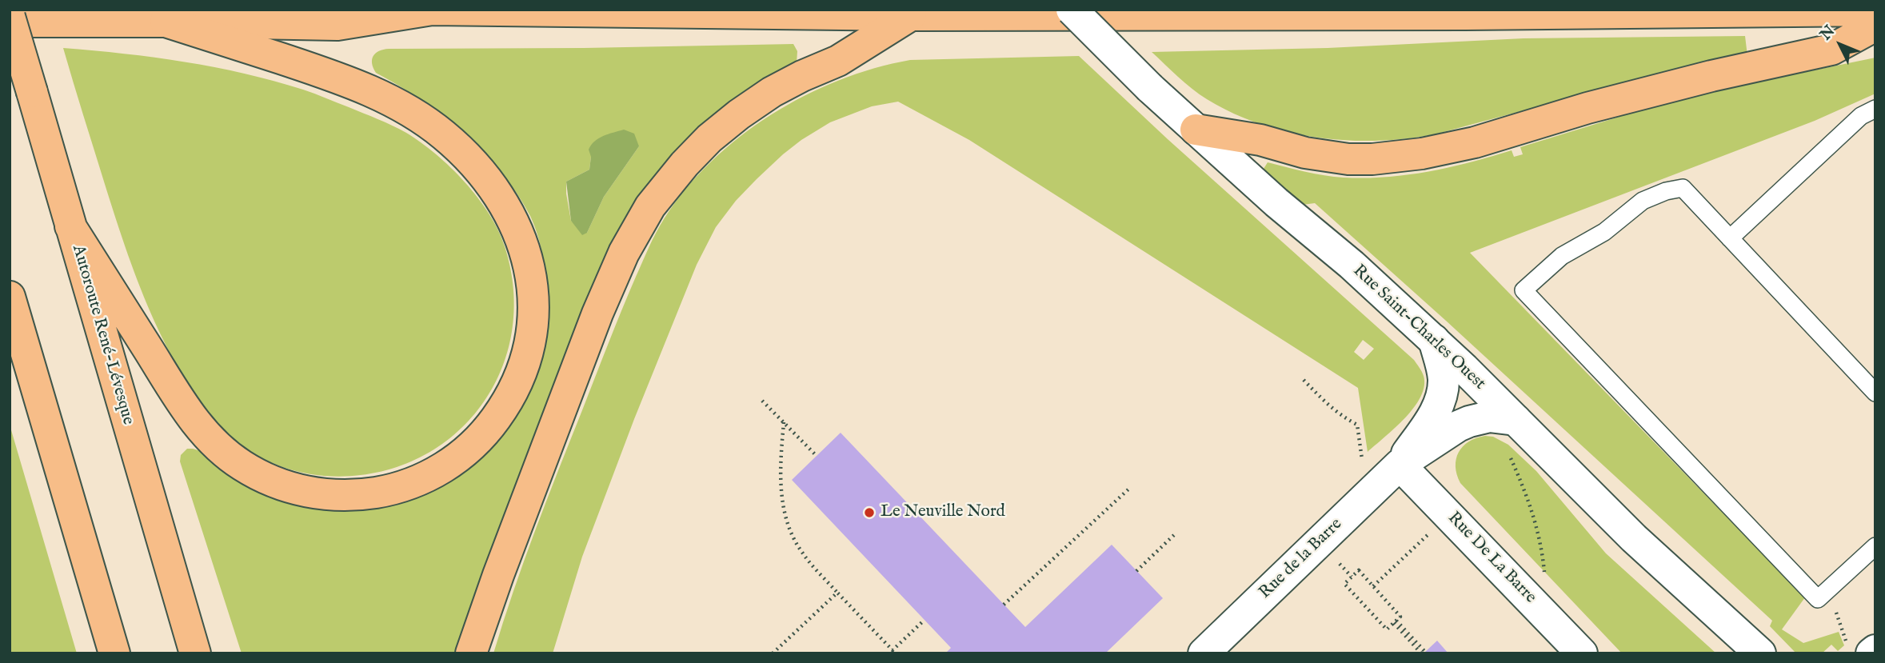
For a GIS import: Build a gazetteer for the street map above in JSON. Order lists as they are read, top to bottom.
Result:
{
  "streets": {
    "highway": ["Autoroute René-Lévesque"],
    "street": ["Rue Saint-Charles Ouest", "Rue De La Barre", "Rue de la Barre"]
  },
  "crossings": [
    ["Rue Saint-Charles Ouest", "Rue de la Barre"],
    ["Rue De La Barre", "Rue de la Barre"]
  ],
  "places": ["Le Neuville Nord"],
  "north": "top left"
}
